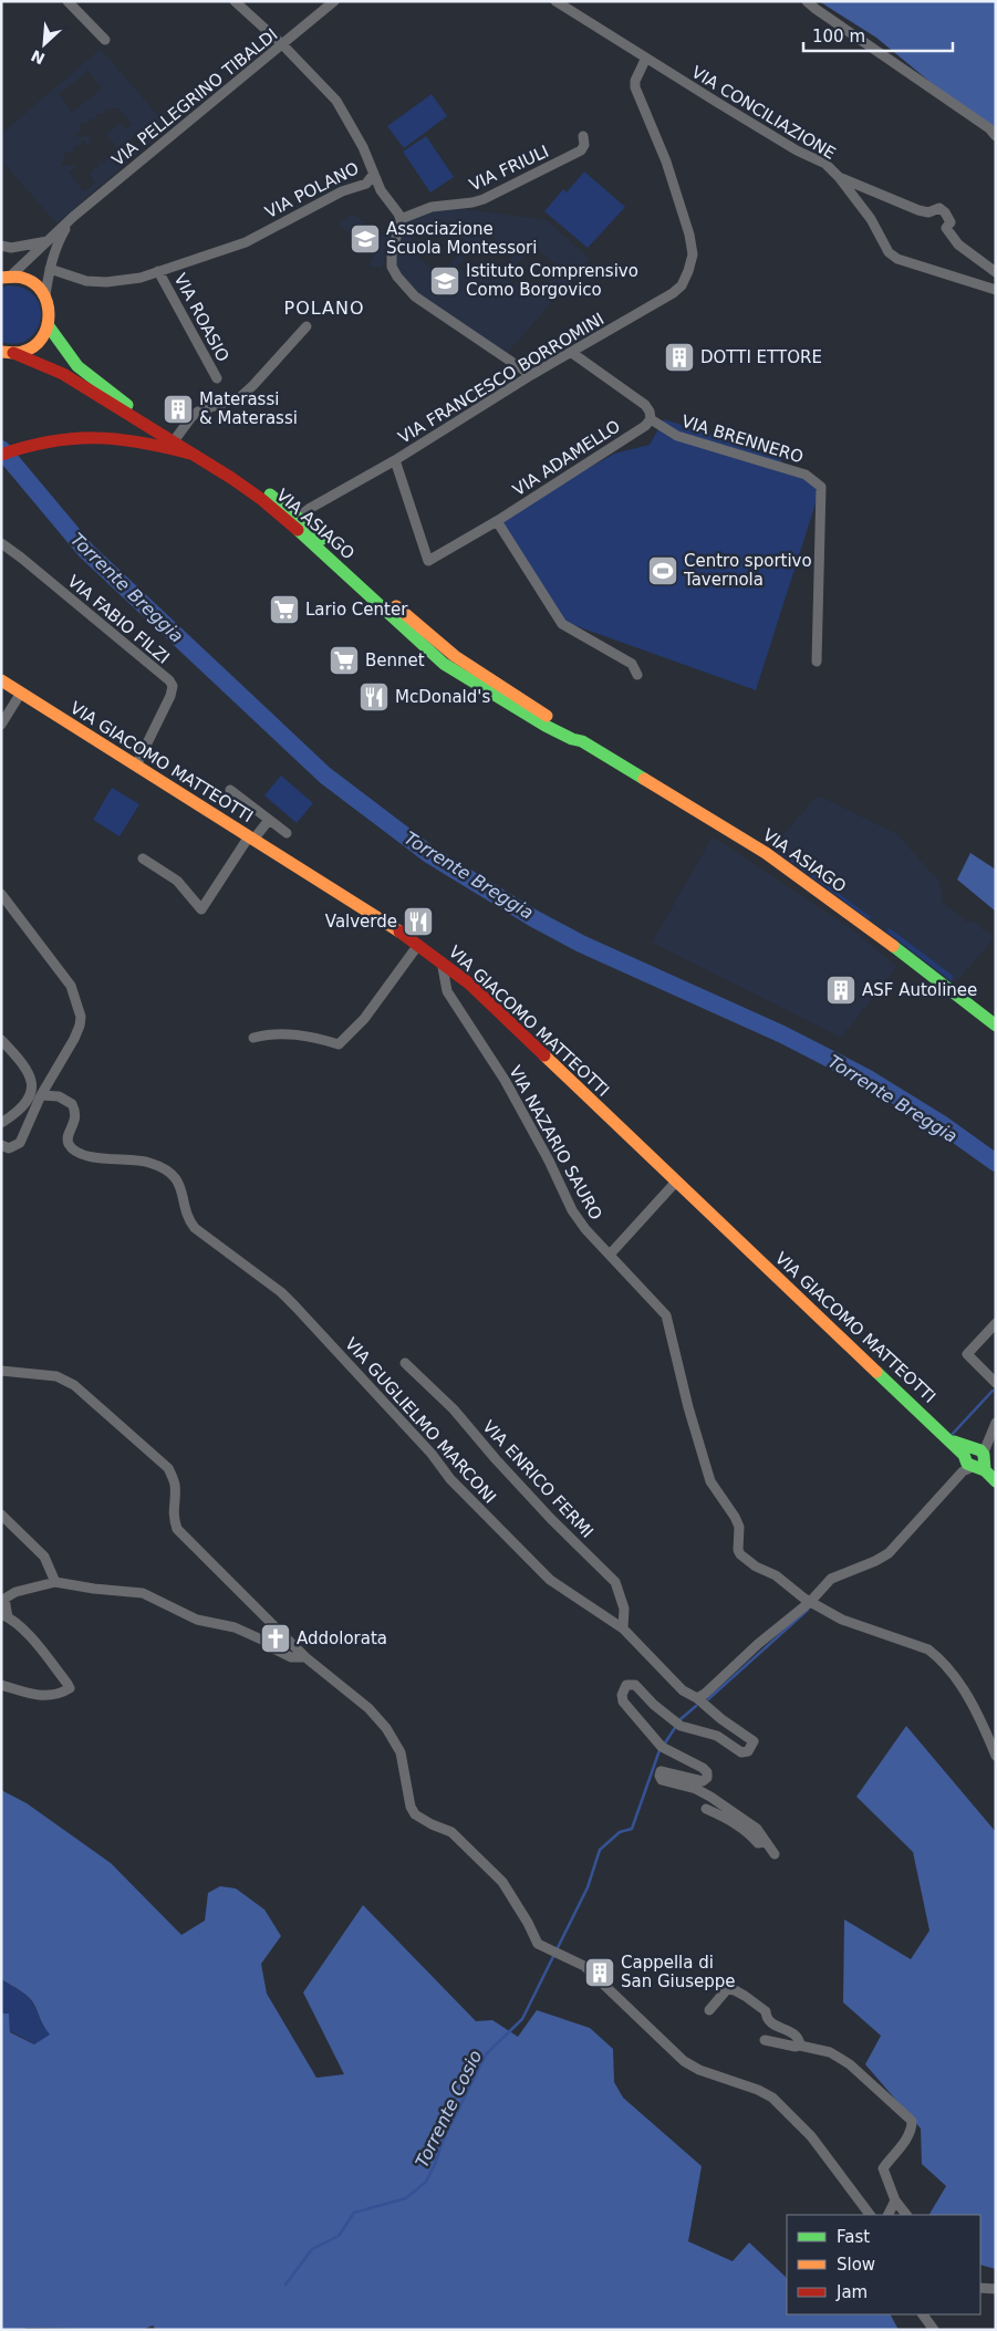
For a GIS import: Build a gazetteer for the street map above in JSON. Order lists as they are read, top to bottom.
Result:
{
  "streets": {
    "main road": ["VIA ASIAGO", "VIA GIACOMO MATTEOTTI"],
    "street": [
      "VIA PELLEGRINO TIBALDI",
      "VIA CONCILIAZIONE",
      "VIA FRIULI",
      "VIA POLANO",
      "VIA ROASIO",
      "VIA FRANCESCO BORROMINI",
      "VIA BRENNERO",
      "VIA ADAMELLO",
      "VIA FABIO FILZI",
      "VIA NAZARIO SAURO",
      "VIA GUGLIELMO MARCONI",
      "VIA ENRICO FERMI"
    ]
  },
  "crossings": [
    ["VIA PELLEGRINO TIBALDI", "VIA POLANO"],
    ["VIA CONCILIAZIONE", "VIA FRANCESCO BORROMINI"],
    ["VIA POLANO", "VIA ROASIO"],
    ["VIA FRANCESCO BORROMINI", "VIA BRENNERO"],
    ["VIA FRANCESCO BORROMINI", "VIA ADAMELLO"],
    ["VIA FRANCESCO BORROMINI", "VIA ASIAGO"],
    ["VIA BRENNERO", "VIA ADAMELLO"],
    ["VIA FABIO FILZI", "VIA GIACOMO MATTEOTTI"],
    ["VIA GIACOMO MATTEOTTI", "VIA NAZARIO SAURO"],
    ["VIA GUGLIELMO MARCONI", "VIA ENRICO FERMI"]
  ],
  "districts": ["POLANO"],
  "water": ["Torrente Breggia", "Torrente Cosio"],
  "places": {
    "school or university": ["Associazione Scuola Montessori", "Istituto Comprensivo Como Borgovico"],
    "building": [
      "DOTTI ETTORE",
      "Materassi & Materassi",
      "ASF Autolinee",
      "Cappella di San Giuseppe"
    ],
    "sports": ["Centro sportivo Tavernola"],
    "supermarket": ["Lario Center", "Bennet"],
    "restaurant": ["McDonald's", "Valverde"],
    "church": ["Addolorata"]
  },
  "legend": ["Fast", "Slow", "Jam"],
  "scale_bar": "100 m",
  "north": "bottom left"
}
